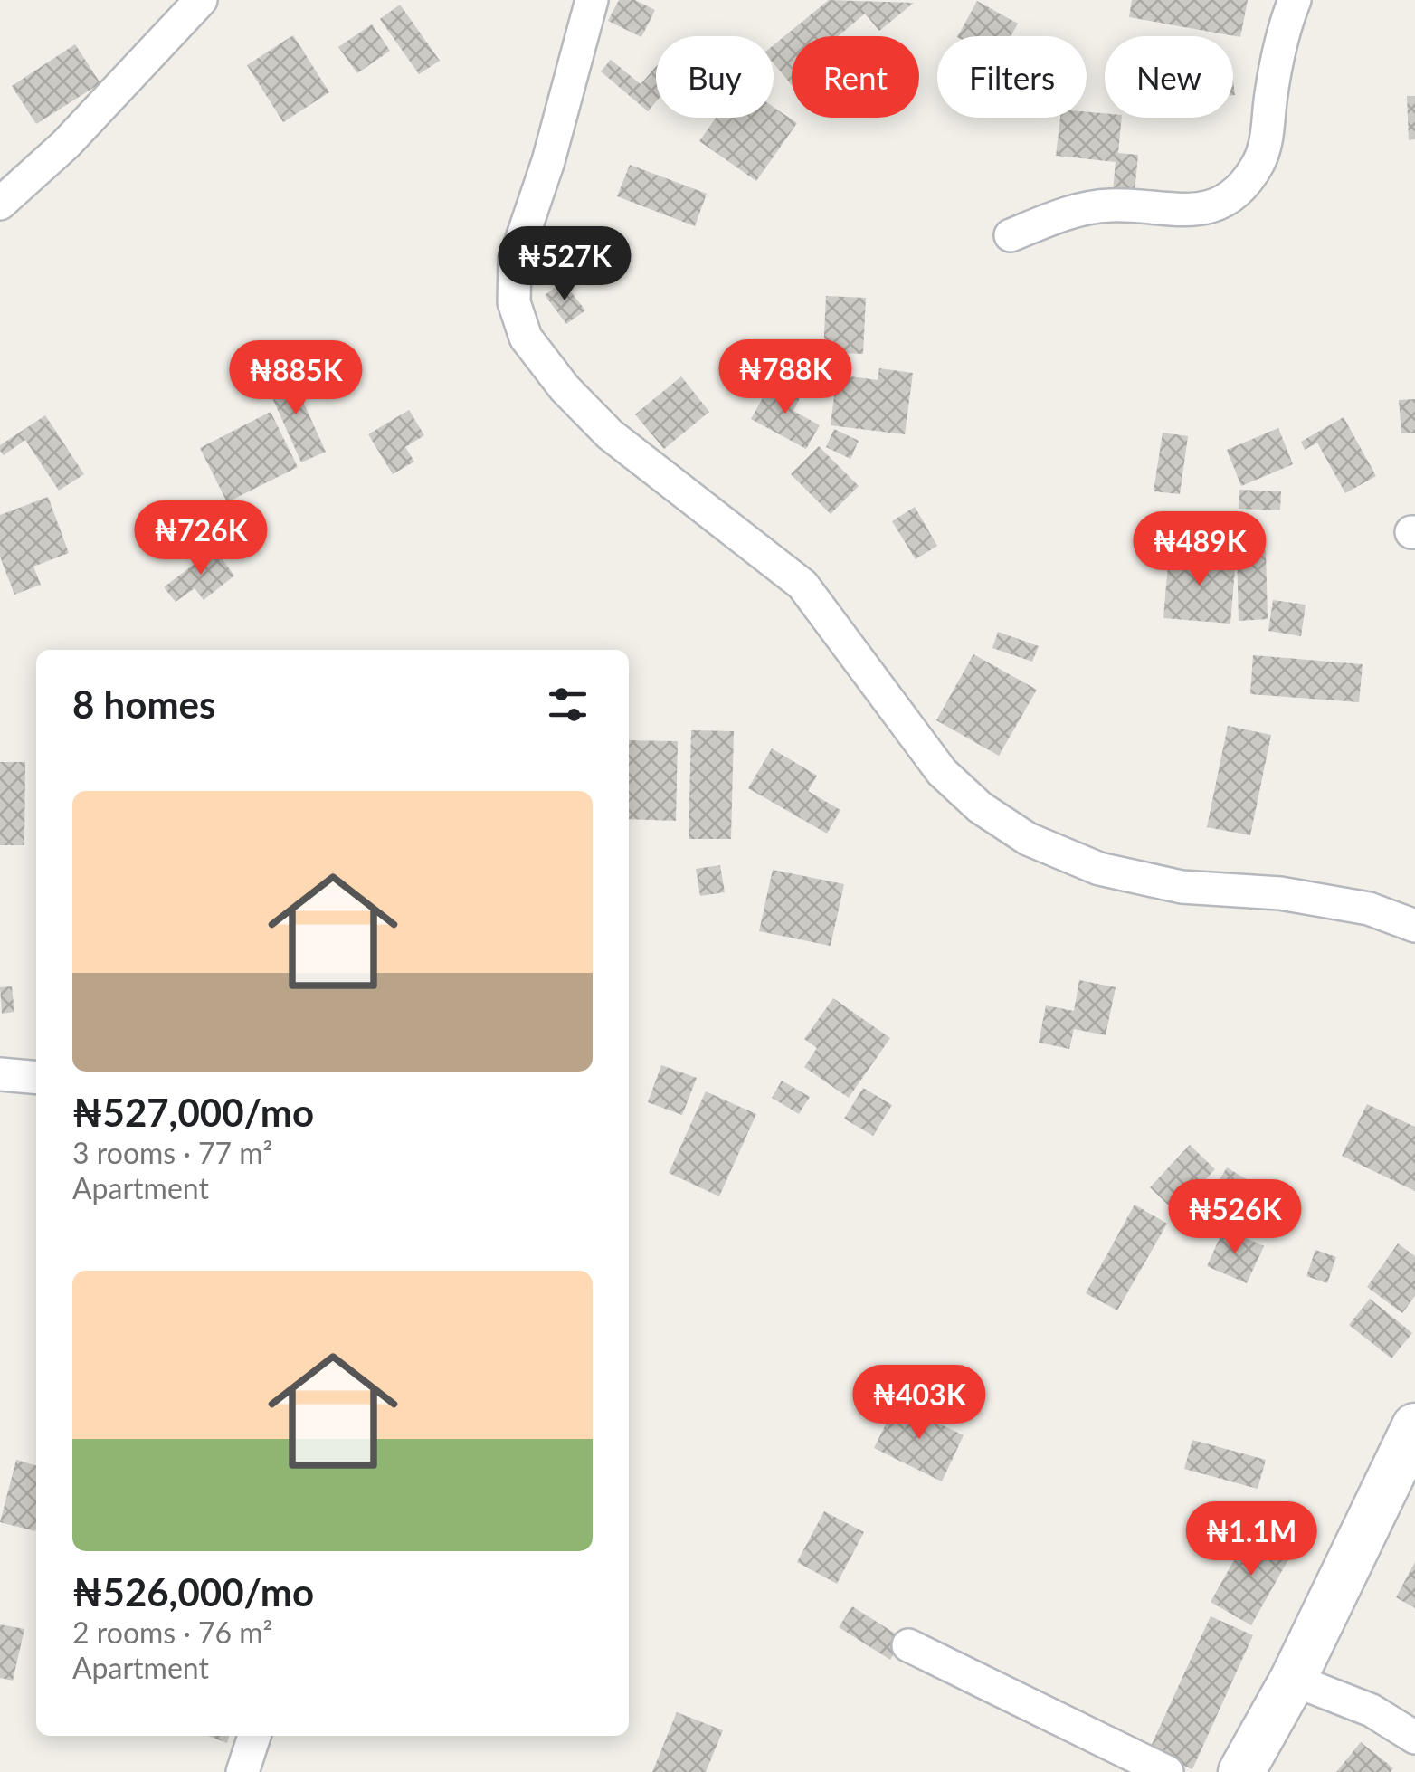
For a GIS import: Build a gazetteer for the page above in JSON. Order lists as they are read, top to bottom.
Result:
{
  "page": {
    "chip": [
      "Buy",
      "Rent",
      "Filters",
      "New"
    ],
    "price": [
      "₦527K",
      "₦788K",
      "₦885K",
      "₦726K",
      "₦489K",
      "₦526K",
      "₦403K",
      "₦1.1M"
    ],
    "heading": "8 homes",
    "list": [
      {
        "name": "₦527,000/mo",
        "note": "3 rooms · 77 m² · Apartment"
      },
      {
        "name": "₦526,000/mo",
        "note": "2 rooms · 76 m² · Apartment"
      }
    ]
  }
}
